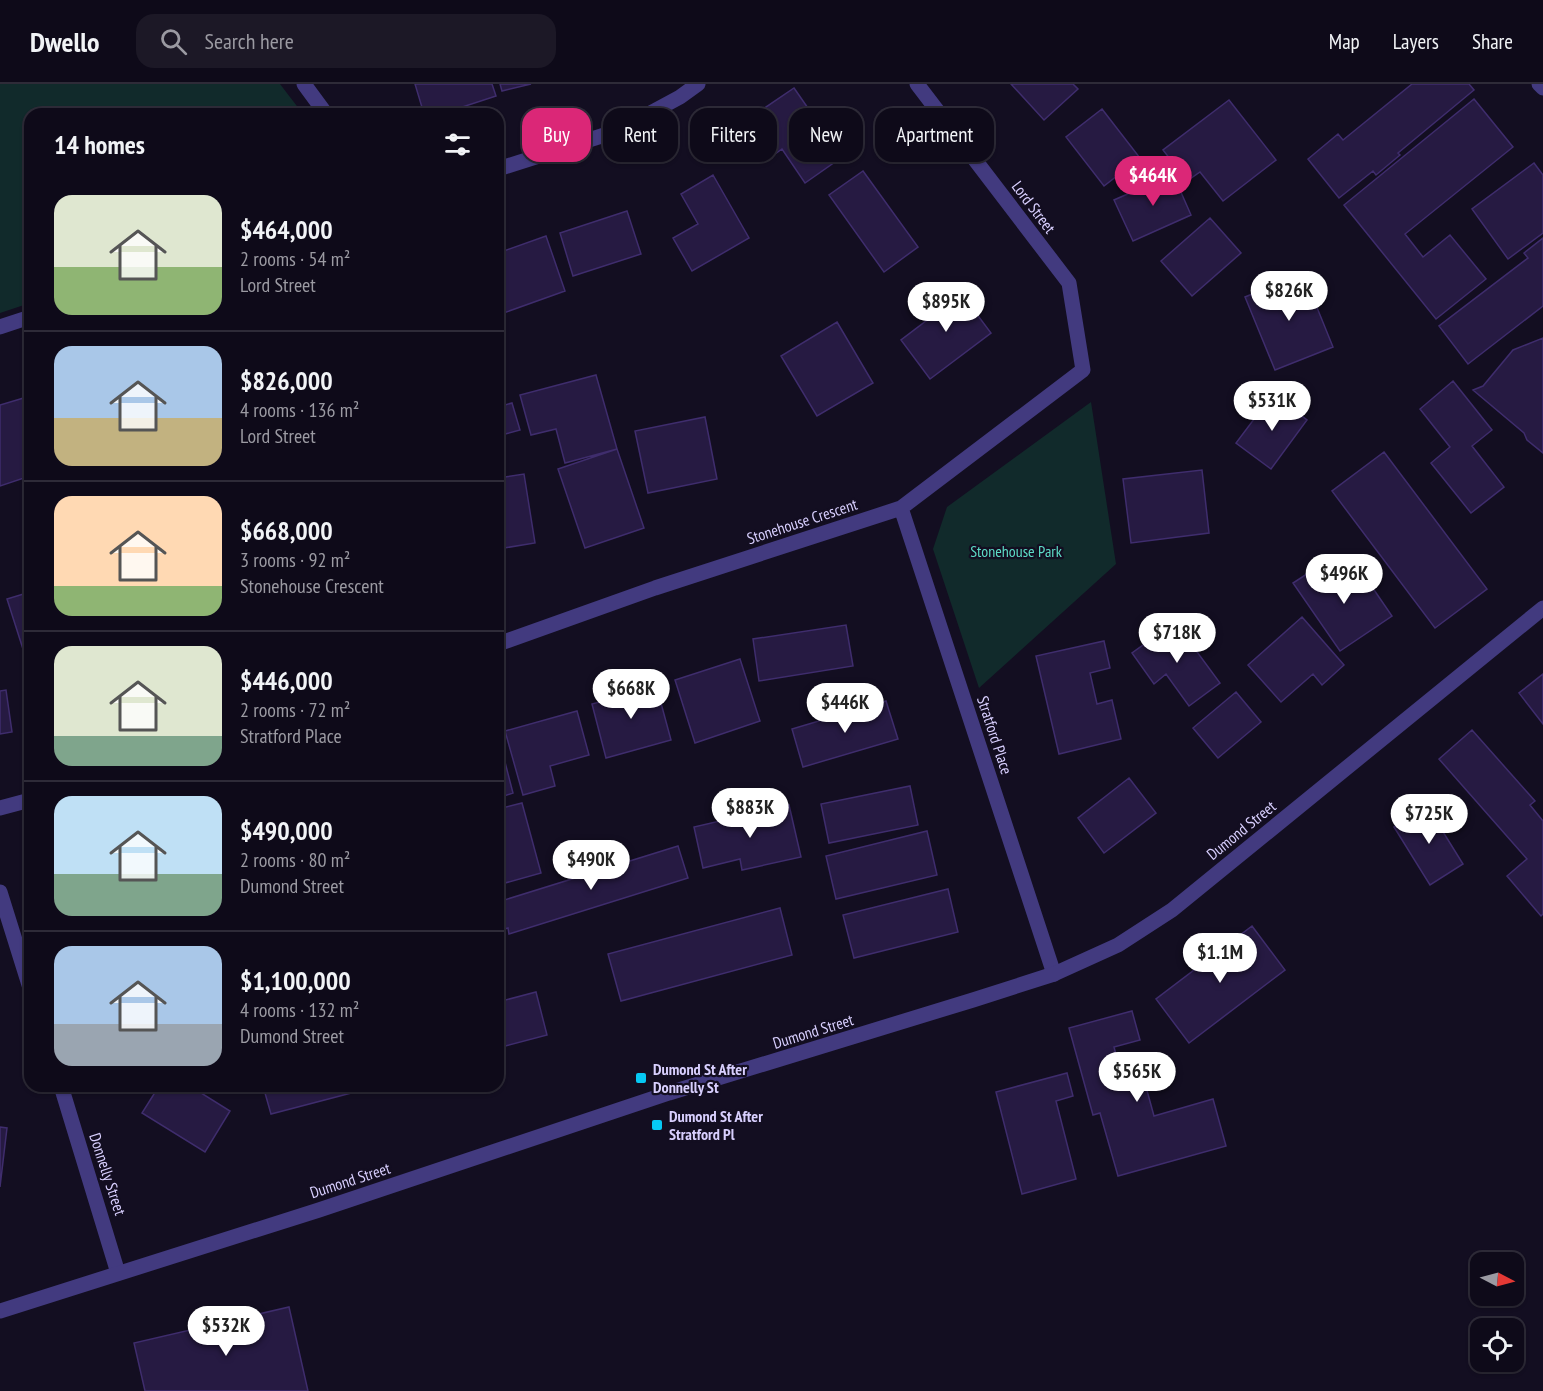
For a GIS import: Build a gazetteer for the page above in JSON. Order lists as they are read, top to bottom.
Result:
{
  "streets": {
    "street": [
      "Lord Street",
      "Stonehouse Crescent",
      "Stratford Place",
      "Dumond Street",
      "Donnelly Street"
    ]
  },
  "crossings": [
    ["Lord Street", "Stonehouse Crescent"],
    ["Stonehouse Crescent", "Stratford Place"],
    ["Stratford Place", "Dumond Street"],
    ["Dumond Street", "Donnelly Street"]
  ],
  "parks": ["Stonehouse Park"],
  "places": {
    "transit": ["Dumond St After Donnelly St", "Dumond St After Stratford Pl"]
  },
  "north": "right",
  "page": {
    "header": "Dwello",
    "search": "Search here",
    "nav": ["Map", "Layers", "Share"],
    "chip": [
      "Buy",
      "Rent",
      "Filters",
      "New",
      "Apartment"
    ],
    "heading": "14 homes",
    "price": [
      "$464K",
      "$826K",
      "$895K",
      "$531K",
      "$496K",
      "$718K",
      "$668K",
      "$446K",
      "$883K",
      "$725K",
      "$490K",
      "$1.1M",
      "$565K",
      "$532K"
    ],
    "list": [
      {
        "name": "$464,000",
        "note": "2 rooms · 54 m² · Lord Street"
      },
      {
        "name": "$826,000",
        "note": "4 rooms · 136 m² · Lord Street"
      },
      {
        "name": "$668,000",
        "note": "3 rooms · 92 m² · Stonehouse Crescent"
      },
      {
        "name": "$446,000",
        "note": "2 rooms · 72 m² · Stratford Place"
      },
      {
        "name": "$490,000",
        "note": "2 rooms · 80 m² · Dumond Street"
      },
      {
        "name": "$1,100,000",
        "note": "4 rooms · 132 m² · Dumond Street"
      }
    ]
  }
}
